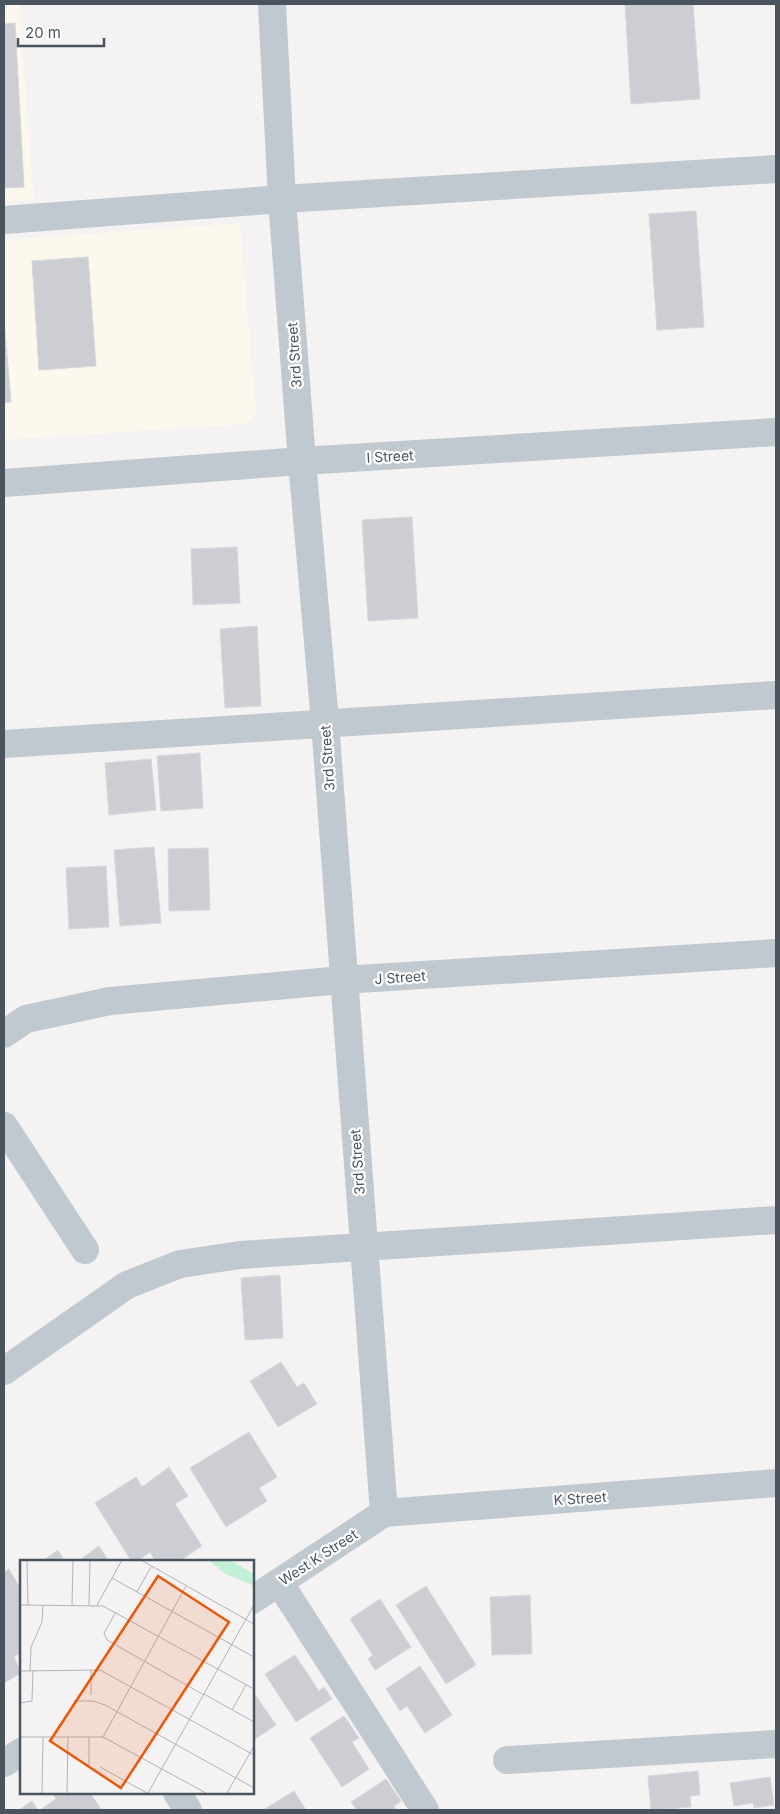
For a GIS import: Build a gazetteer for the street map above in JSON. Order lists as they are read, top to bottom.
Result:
{
  "streets": {
    "street": [
      "3rd Street",
      "I Street",
      "J Street",
      "K Street",
      "West K Street"
    ]
  },
  "crossings": [
    ["3rd Street", "I Street"],
    ["3rd Street", "J Street"],
    ["3rd Street", "K Street"],
    ["3rd Street", "West K Street"],
    ["K Street", "West K Street"]
  ],
  "scale_bar": "20 m"
}
